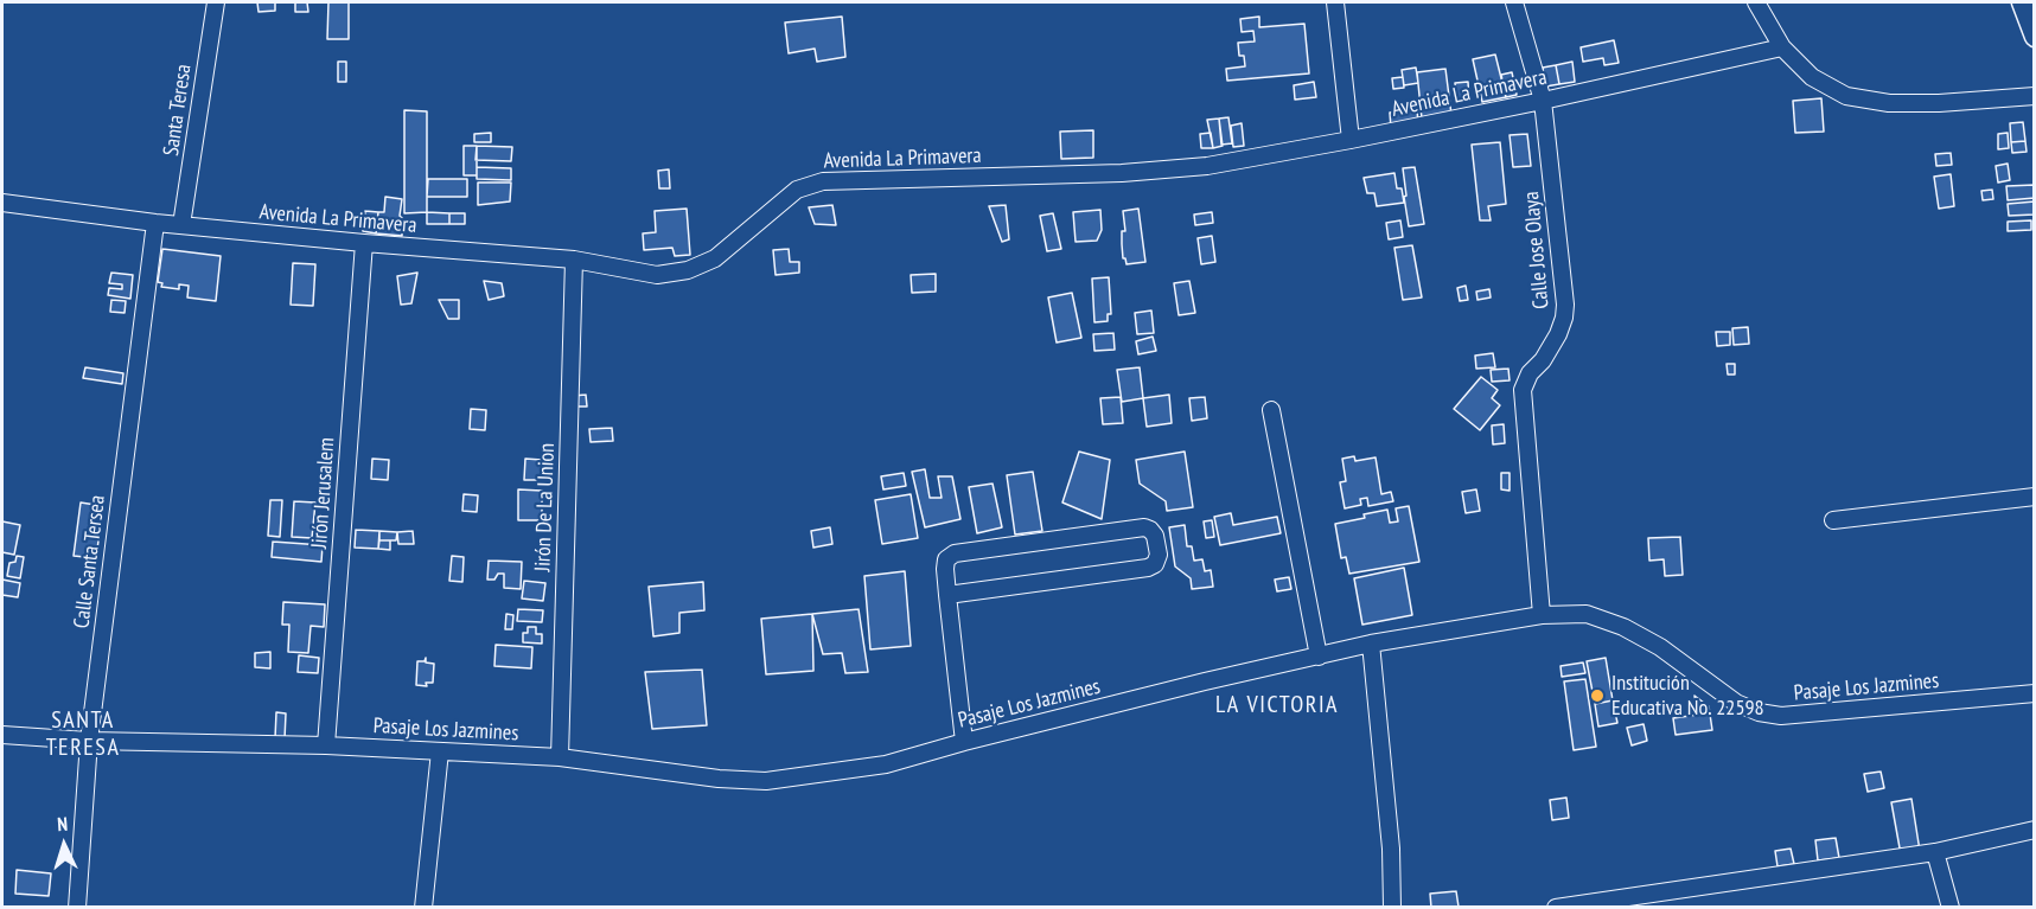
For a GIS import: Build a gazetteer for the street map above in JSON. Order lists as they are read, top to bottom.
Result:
{
  "streets": {
    "street": [
      "Avenida La Primavera",
      "Santa Teresa",
      "Calle Jose Olaya",
      "Jirón Jerusalem",
      "Jirón De La Union",
      "Calle Santa Tersea",
      "Pasaje Los Jazmines"
    ]
  },
  "crossings": [
    ["Avenida La Primavera", "Santa Teresa"],
    ["Avenida La Primavera", "Calle Jose Olaya"],
    ["Avenida La Primavera", "Jirón Jerusalem"],
    ["Avenida La Primavera", "Jirón De La Union"],
    ["Avenida La Primavera", "Calle Santa Tersea"],
    ["Calle Jose Olaya", "Pasaje Los Jazmines"],
    ["Jirón Jerusalem", "Pasaje Los Jazmines"],
    ["Jirón De La Union", "Pasaje Los Jazmines"],
    ["Calle Santa Tersea", "Pasaje Los Jazmines"]
  ],
  "districts": ["LA VICTORIA", "SANTA TERESA"],
  "places": ["Institución Educativa No. 22598"],
  "north": "top"
}
